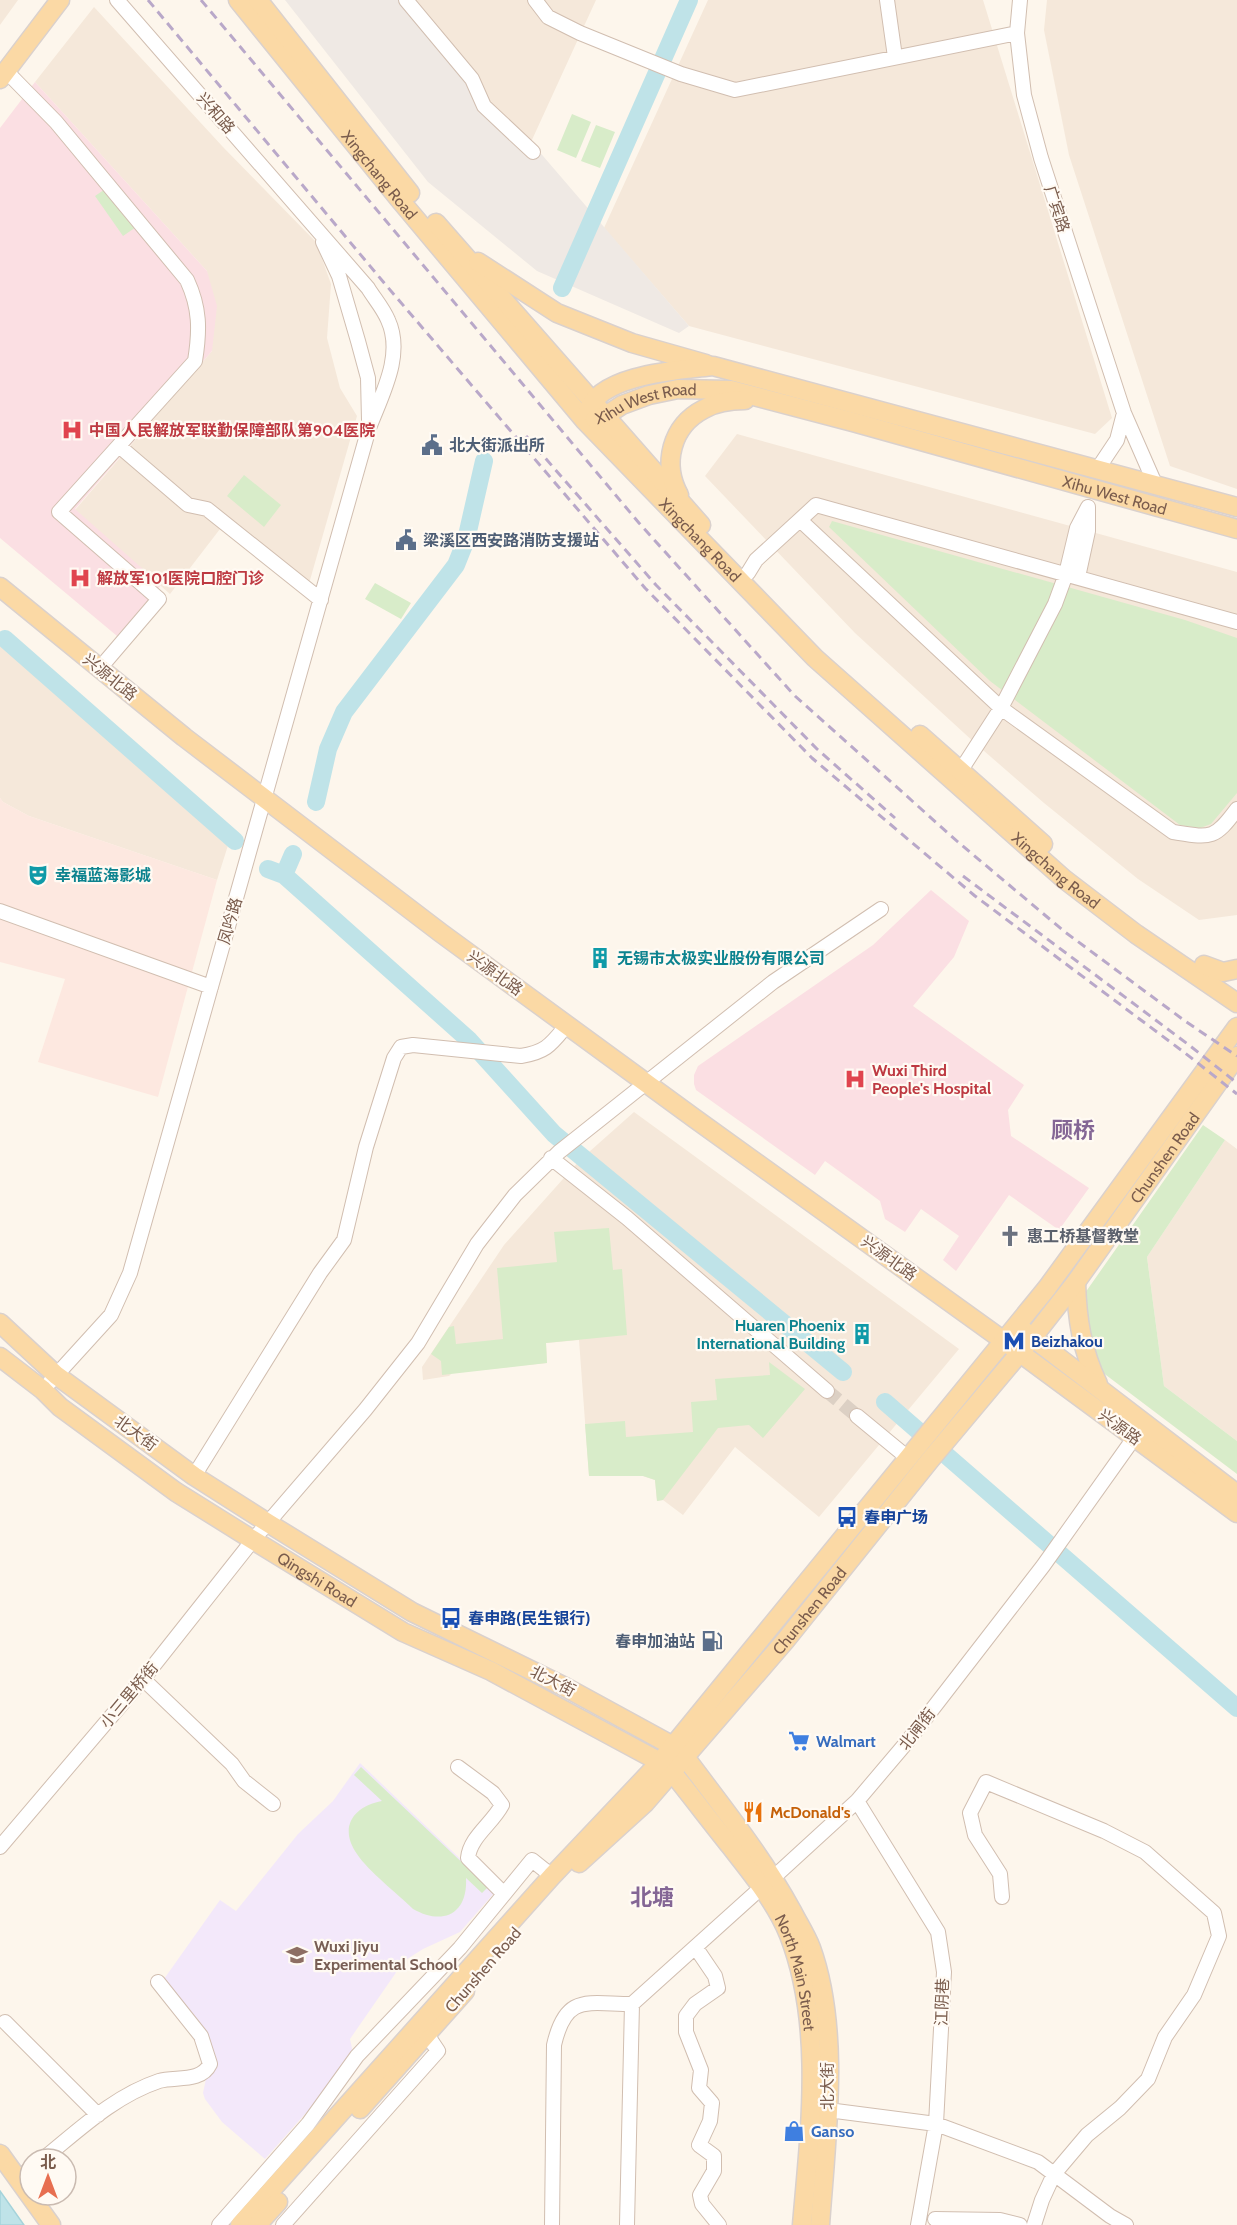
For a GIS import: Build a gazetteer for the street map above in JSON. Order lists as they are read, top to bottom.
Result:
{
  "streets": {
    "main road": [
      "Xingchang Road",
      "Xihu West Road",
      "兴源北路",
      "Chunshen Road",
      "兴源路",
      "北大街",
      "Qingshi Road",
      "North Main Street"
    ],
    "street": [
      "兴和路",
      "广宾路",
      "凤吟路",
      "小三里桥街",
      "北闸街",
      "江阴巷"
    ]
  },
  "crossings": [
    ["Xingchang Road", "Xihu West Road"],
    ["广宾路", "Xihu West Road"],
    ["兴源北路", "凤吟路"],
    ["兴源北路", "Chunshen Road"],
    ["兴源北路", "兴源路"],
    ["兴源北路", "小三里桥街"],
    ["凤吟路", "北大街"],
    ["凤吟路", "Qingshi Road"],
    ["Chunshen Road", "兴源路"],
    ["Chunshen Road", "北大街"],
    ["Chunshen Road", "Qingshi Road"],
    ["Chunshen Road", "North Main Street"],
    ["兴源路", "北闸街"],
    ["北大街", "小三里桥街"],
    ["北大街", "北闸街"],
    ["北大街", "North Main Street"],
    ["Qingshi Road", "小三里桥街"],
    ["Qingshi Road", "North Main Street"],
    ["北闸街", "North Main Street"],
    ["北闸街", "江阴巷"]
  ],
  "districts": ["顾桥", "北塘"],
  "places": {
    "hospital": ["中国人民解放军联勤保障部队第904医院", "解放军101医院口腔门诊", "Wuxi Third People's Hospital"],
    "public building": ["北大街派出所", "梁溪区西安路消防支援站"],
    "theatre": ["幸福蓝海影城"],
    "building": ["无锡市太极实业股份有限公司", "Huaren Phoenix International Building"],
    "church": ["惠工桥基督教堂"],
    "metro station": ["Beizhakou"],
    "bus stop": ["春申广场", "春申路(民生银行)"],
    "fuel station": ["春申加油站"],
    "supermarket": ["Walmart"],
    "restaurant": ["McDonald's"],
    "school or university": ["Wuxi Jiyu Experimental School"],
    "shop": ["Ganso"]
  },
  "north": "top"
}
